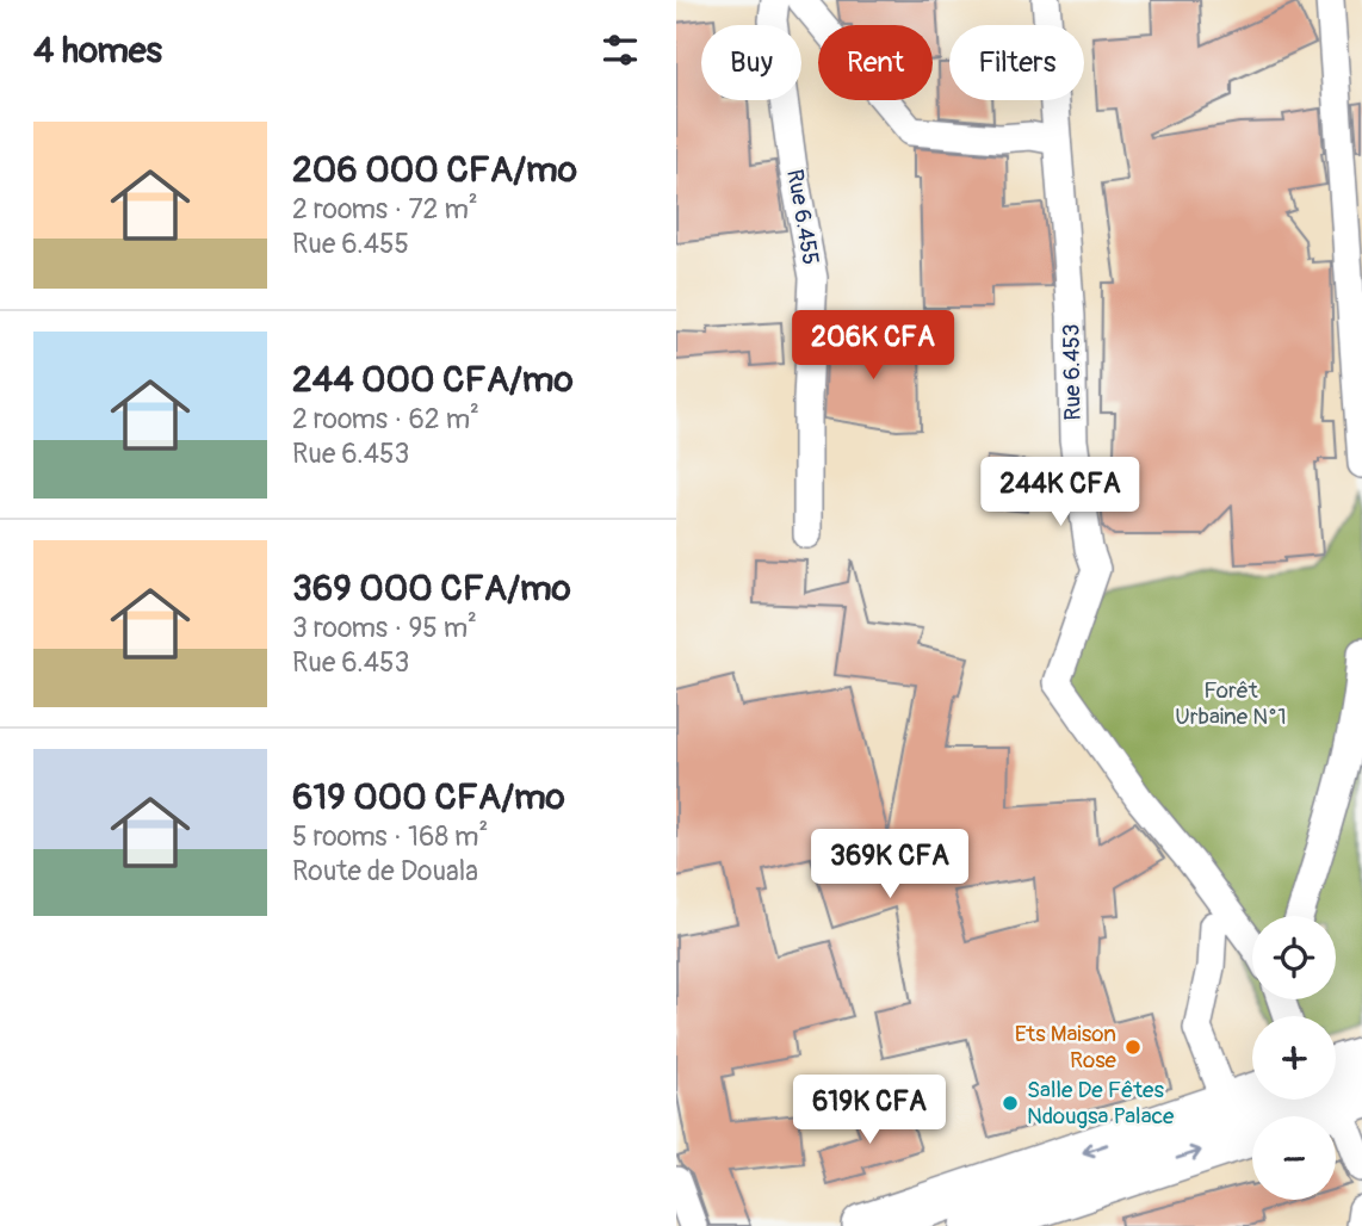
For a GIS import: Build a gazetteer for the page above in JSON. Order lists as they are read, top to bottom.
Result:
{
  "streets": {
    "street": ["Rue 6.455", "Rue 6.453"]
  },
  "parks": ["Forêt Urbaine N°1"],
  "places": ["Ets Maison Rose", "Salle De Fêtes Ndougsa Palace"],
  "page": {
    "heading": "4 homes",
    "chip": ["Buy", "Rent", "Filters"],
    "list": [
      {
        "name": "206 000 CFA/mo",
        "note": "2 rooms · 72 m² · Rue 6.455"
      },
      {
        "name": "244 000 CFA/mo",
        "note": "2 rooms · 62 m² · Rue 6.453"
      },
      {
        "name": "369 000 CFA/mo",
        "note": "3 rooms · 95 m² · Rue 6.453"
      },
      {
        "name": "619 000 CFA/mo",
        "note": "5 rooms · 168 m² · Route de Douala"
      }
    ],
    "price": [
      "206K CFA",
      "244K CFA",
      "369K CFA",
      "619K CFA"
    ],
    "map_buttons": ["+", "−"]
  }
}
